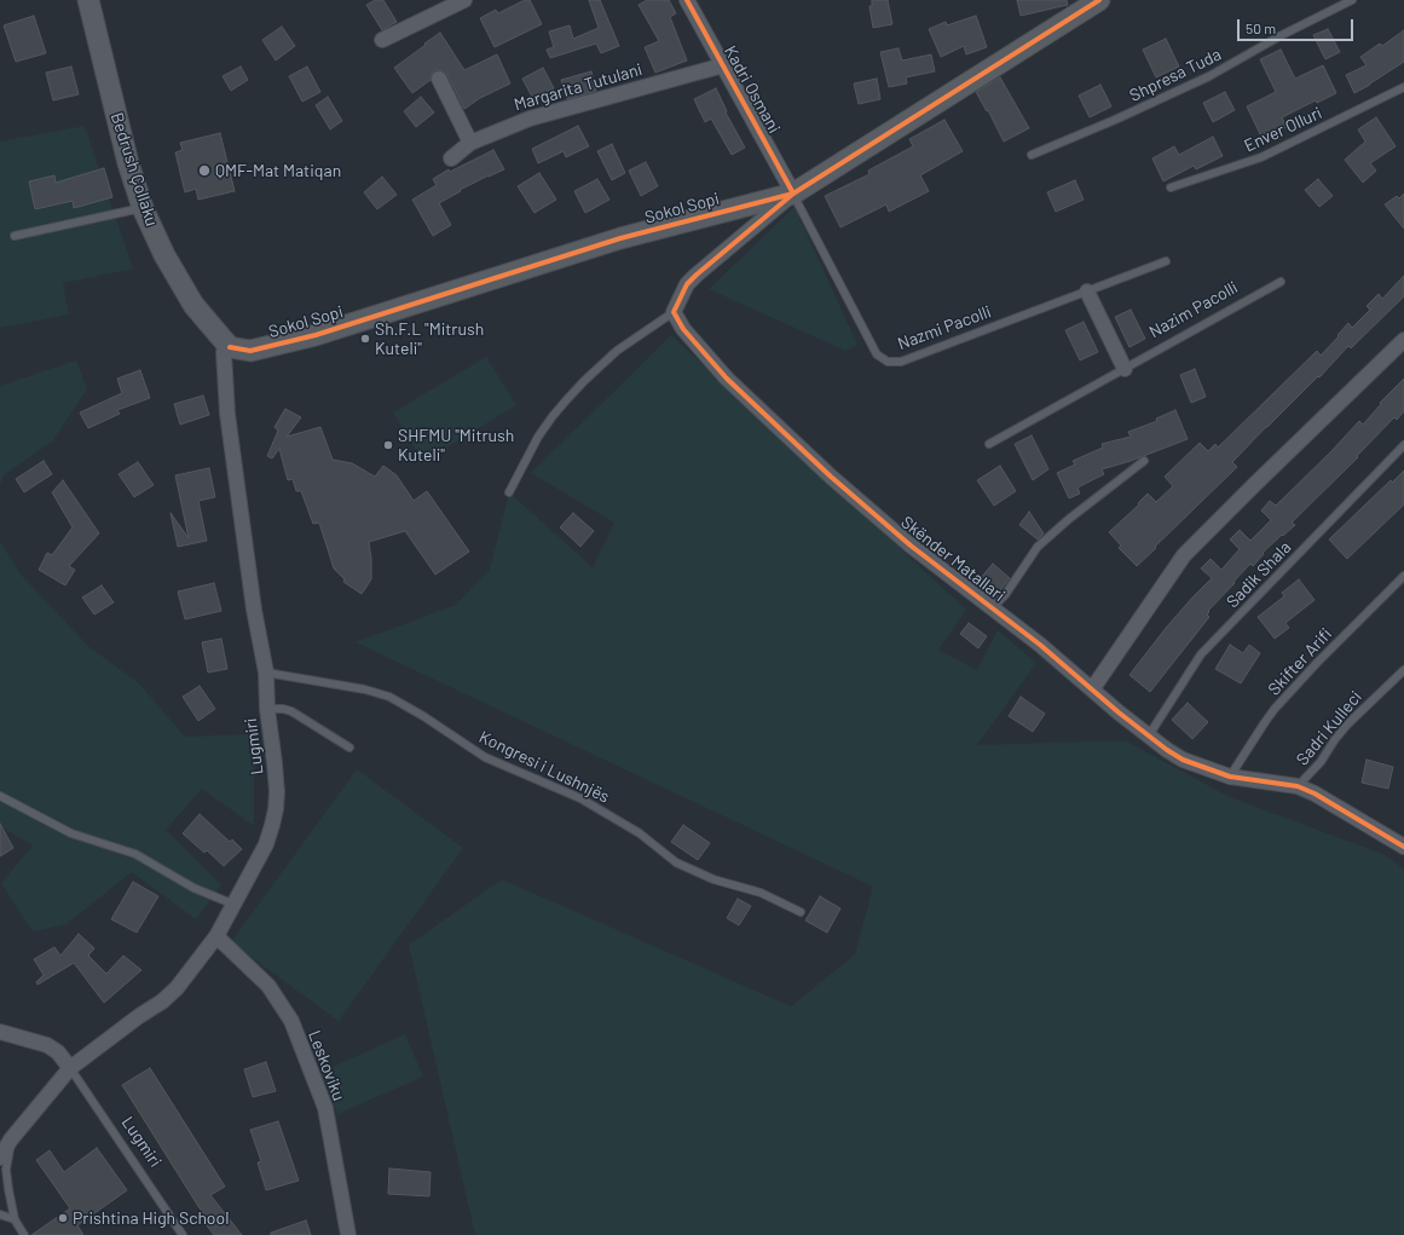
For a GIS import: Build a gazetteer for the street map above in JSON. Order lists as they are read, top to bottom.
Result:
{
  "streets": {
    "street": [
      "Margarita Tutulani",
      "Kadri Osmani",
      "Bedrush Çollaku",
      "Sokol Sopi",
      "Skënder Matallari",
      "Lugmiri",
      "Leskoviku"
    ],
    "lane": [
      "Shpresa Tuda",
      "Enver Olluri",
      "Nazim Pacolli",
      "Nazmi Pacolli",
      "Sadik Shala",
      "Skifter Arifi",
      "Sadri Kulleci",
      "Kongresi i Lushnjës"
    ]
  },
  "crossings": [
    ["Margarita Tutulani", "Kadri Osmani"],
    ["Kadri Osmani", "Sokol Sopi"],
    ["Kadri Osmani", "Nazmi Pacolli"],
    ["Bedrush Çollaku", "Sokol Sopi"],
    ["Bedrush Çollaku", "Lugmiri"],
    ["Sokol Sopi", "Nazmi Pacolli"],
    ["Sokol Sopi", "Lugmiri"],
    ["Skënder Matallari", "Sadik Shala"],
    ["Skënder Matallari", "Skifter Arifi"],
    ["Skënder Matallari", "Sadri Kulleci"],
    ["Lugmiri", "Kongresi i Lushnjës"],
    ["Lugmiri", "Leskoviku"]
  ],
  "places": [
    "QMF-Mat Matiqan",
    "Sh.F.L \"Mitrush Kuteli\"",
    "SHFMU \"Mitrush Kuteli\"",
    "Prishtina High School"
  ],
  "scale_bar": "50 m"
}
